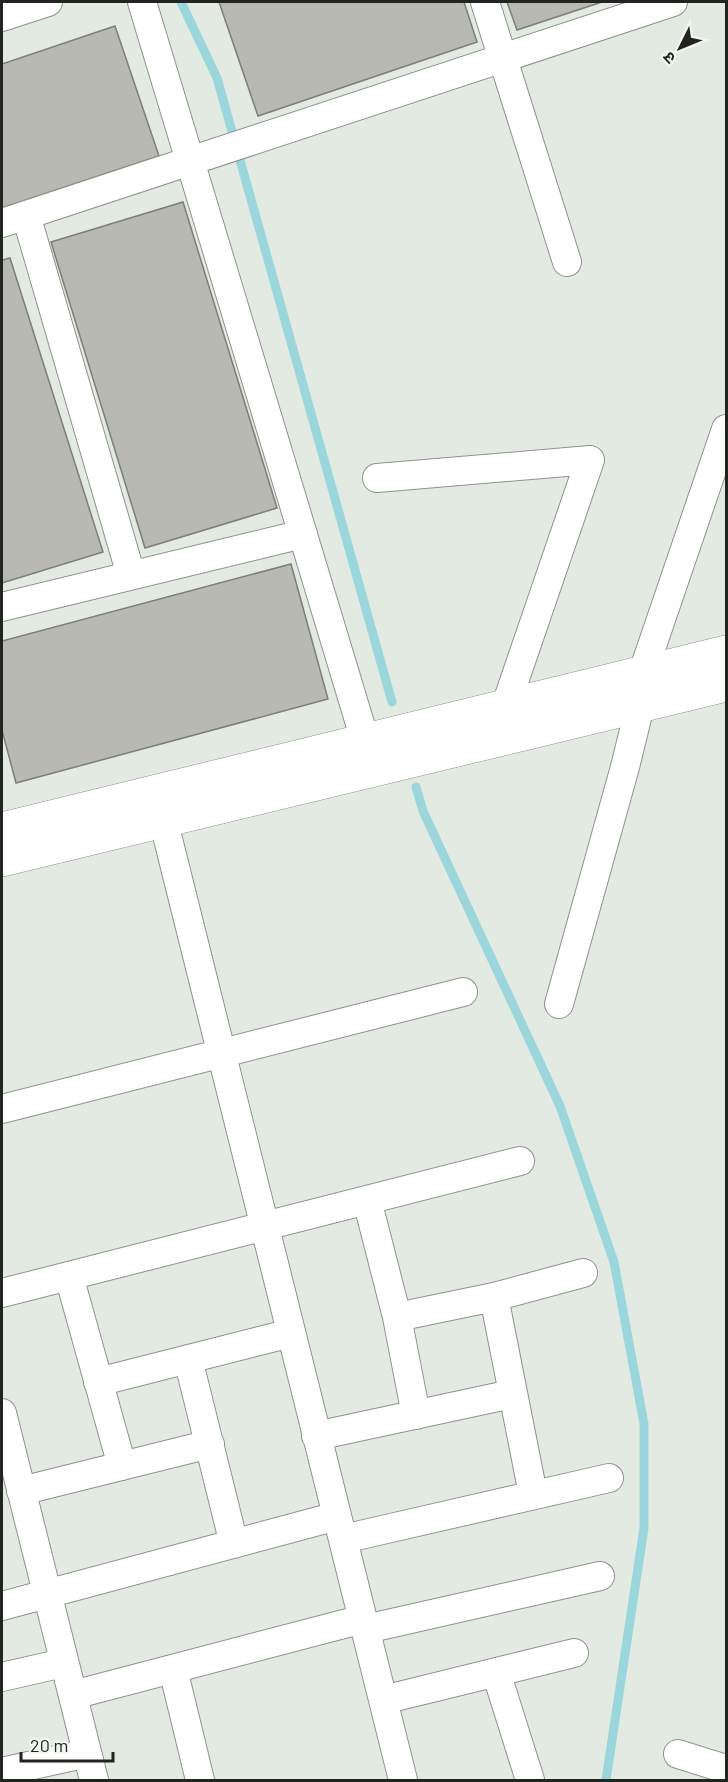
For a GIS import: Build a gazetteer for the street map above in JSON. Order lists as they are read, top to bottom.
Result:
{
  "scale_bar": "20 m",
  "north": "bottom left"
}
